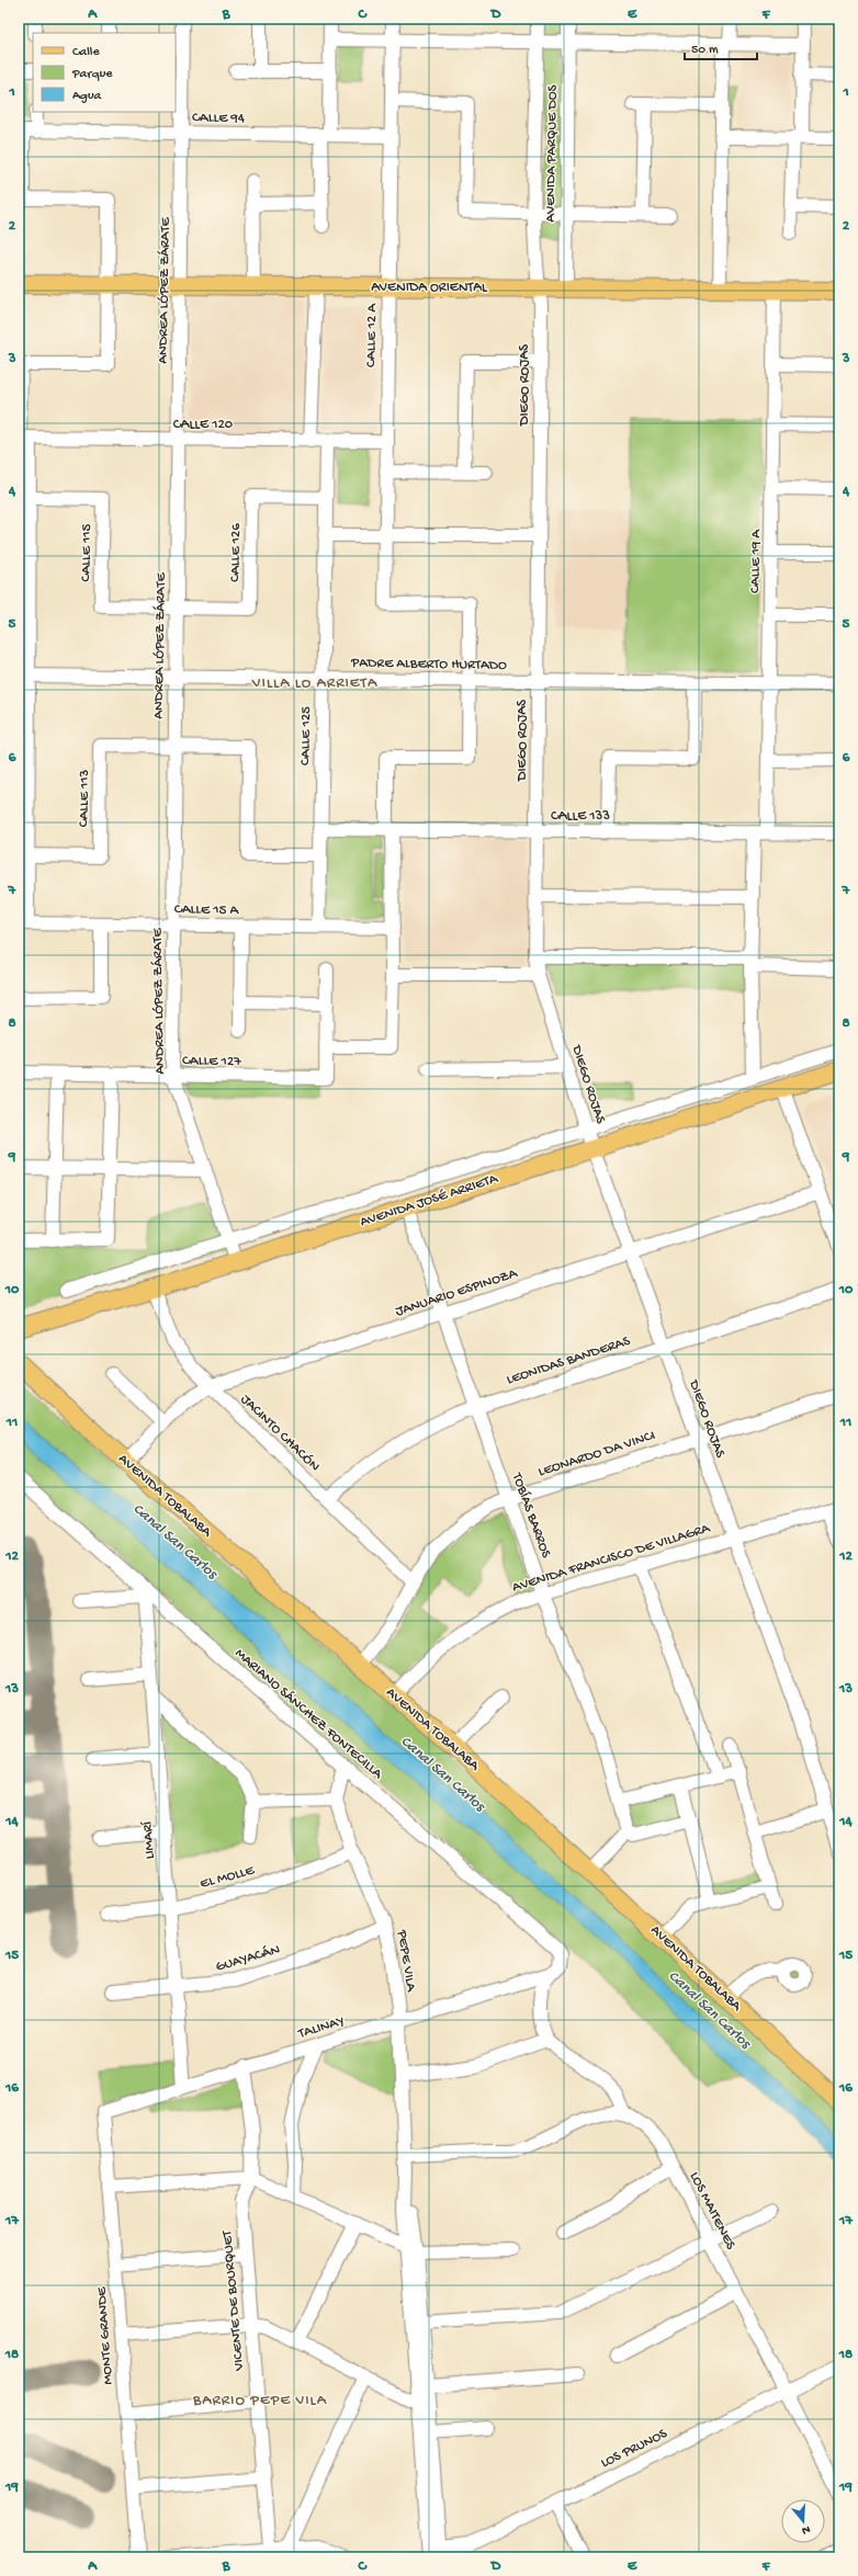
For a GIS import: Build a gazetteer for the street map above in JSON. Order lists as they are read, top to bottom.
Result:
{
  "streets": {
    "main road": ["AVENIDA ORIENTAL", "AVENIDA JOSÉ ARRIETA", "AVENIDA TOBALABA"],
    "street": [
      "CALLE 94",
      "AVENIDA PARQUE DOS",
      "ANDREA LÓPEZ ZÁRATE",
      "CALLE 12 A",
      "DIEGO ROJAS",
      "CALLE 120",
      "CALLE 115",
      "CALLE 126",
      "CALLE 19 A",
      "PADRE ALBERTO HURTADO",
      "CALLE 125",
      "CALLE 113",
      "CALLE 133",
      "CALLE 15 A",
      "CALLE 127",
      "JANUARIO ESPINOZA",
      "LEONIDAS BANDERAS",
      "JACINTO CHACÓN",
      "LEONARDO DA VINCI",
      "TOBÍAS BARROS",
      "AVENIDA FRANCISCO DE VILLAGRA",
      "MARIANO SÁNCHEZ FONTECILLA",
      "LIMARÍ",
      "EL MOLLE",
      "GUAYACÁN",
      "PEPE VILA",
      "TALINAY",
      "LOS MAITENES",
      "VICENTE DE BOURQUET",
      "MONTE GRANDE",
      "LOS PRUNOS"
    ]
  },
  "crossings": [
    ["CALLE 94", "ANDREA LÓPEZ ZÁRATE"],
    ["CALLE 94", "CALLE 12 A"],
    ["AVENIDA PARQUE DOS", "AVENIDA ORIENTAL"],
    ["AVENIDA PARQUE DOS", "DIEGO ROJAS"],
    ["AVENIDA ORIENTAL", "ANDREA LÓPEZ ZÁRATE"],
    ["AVENIDA ORIENTAL", "CALLE 12 A"],
    ["AVENIDA ORIENTAL", "DIEGO ROJAS"],
    ["AVENIDA ORIENTAL", "CALLE 19 A"],
    ["ANDREA LÓPEZ ZÁRATE", "CALLE 120"],
    ["ANDREA LÓPEZ ZÁRATE", "CALLE 115"],
    ["ANDREA LÓPEZ ZÁRATE", "CALLE 126"],
    ["ANDREA LÓPEZ ZÁRATE", "PADRE ALBERTO HURTADO"],
    ["ANDREA LÓPEZ ZÁRATE", "CALLE 113"],
    ["ANDREA LÓPEZ ZÁRATE", "CALLE 15 A"],
    ["ANDREA LÓPEZ ZÁRATE", "CALLE 127"],
    ["ANDREA LÓPEZ ZÁRATE", "AVENIDA JOSÉ ARRIETA"],
    ["CALLE 12 A", "CALLE 120"],
    ["CALLE 12 A", "PADRE ALBERTO HURTADO"],
    ["DIEGO ROJAS", "PADRE ALBERTO HURTADO"],
    ["DIEGO ROJAS", "CALLE 133"],
    ["DIEGO ROJAS", "AVENIDA JOSÉ ARRIETA"],
    ["DIEGO ROJAS", "JANUARIO ESPINOZA"],
    ["DIEGO ROJAS", "LEONIDAS BANDERAS"],
    ["DIEGO ROJAS", "LEONARDO DA VINCI"],
    ["DIEGO ROJAS", "AVENIDA FRANCISCO DE VILLAGRA"],
    ["CALLE 120", "CALLE 125"],
    ["CALLE 115", "CALLE 126"],
    ["CALLE 126", "CALLE 125"],
    ["CALLE 19 A", "PADRE ALBERTO HURTADO"],
    ["CALLE 19 A", "CALLE 133"],
    ["PADRE ALBERTO HURTADO", "CALLE 125"],
    ["CALLE 125", "CALLE 133"],
    ["CALLE 125", "CALLE 15 A"],
    ["AVENIDA JOSÉ ARRIETA", "JACINTO CHACÓN"],
    ["AVENIDA JOSÉ ARRIETA", "TOBÍAS BARROS"],
    ["JANUARIO ESPINOZA", "JACINTO CHACÓN"],
    ["JANUARIO ESPINOZA", "AVENIDA TOBALABA"],
    ["JANUARIO ESPINOZA", "TOBÍAS BARROS"],
    ["LEONIDAS BANDERAS", "JACINTO CHACÓN"],
    ["LEONIDAS BANDERAS", "TOBÍAS BARROS"],
    ["JACINTO CHACÓN", "LEONARDO DA VINCI"],
    ["LEONARDO DA VINCI", "AVENIDA TOBALABA"],
    ["LEONARDO DA VINCI", "TOBÍAS BARROS"],
    ["AVENIDA TOBALABA", "AVENIDA FRANCISCO DE VILLAGRA"],
    ["TOBÍAS BARROS", "AVENIDA FRANCISCO DE VILLAGRA"],
    ["MARIANO SÁNCHEZ FONTECILLA", "LIMARÍ"],
    ["MARIANO SÁNCHEZ FONTECILLA", "TALINAY"],
    ["LIMARÍ", "EL MOLLE"],
    ["LIMARÍ", "GUAYACÁN"],
    ["LIMARÍ", "TALINAY"],
    ["EL MOLLE", "PEPE VILA"],
    ["GUAYACÁN", "PEPE VILA"],
    ["PEPE VILA", "TALINAY"],
    ["PEPE VILA", "LOS PRUNOS"],
    ["TALINAY", "VICENTE DE BOURQUET"],
    ["TALINAY", "MONTE GRANDE"],
    ["LOS MAITENES", "LOS PRUNOS"]
  ],
  "districts": ["VILLA LO ARRIETA", "BARRIO PEPE VILA"],
  "water": ["Canal San Carlos"],
  "legend": ["Calle", "Parque", "Agua"],
  "scale_bar": "50 m",
  "north": "bottom",
  "grid": {
    "columns": [
      "A",
      "B",
      "C",
      "D",
      "E",
      "F"
    ],
    "rows": [
      "1",
      "2",
      "3",
      "4",
      "5",
      "6",
      "7",
      "8",
      "9",
      "10",
      "11",
      "12",
      "13",
      "14",
      "15",
      "16",
      "17",
      "18",
      "19"
    ]
  }
}
